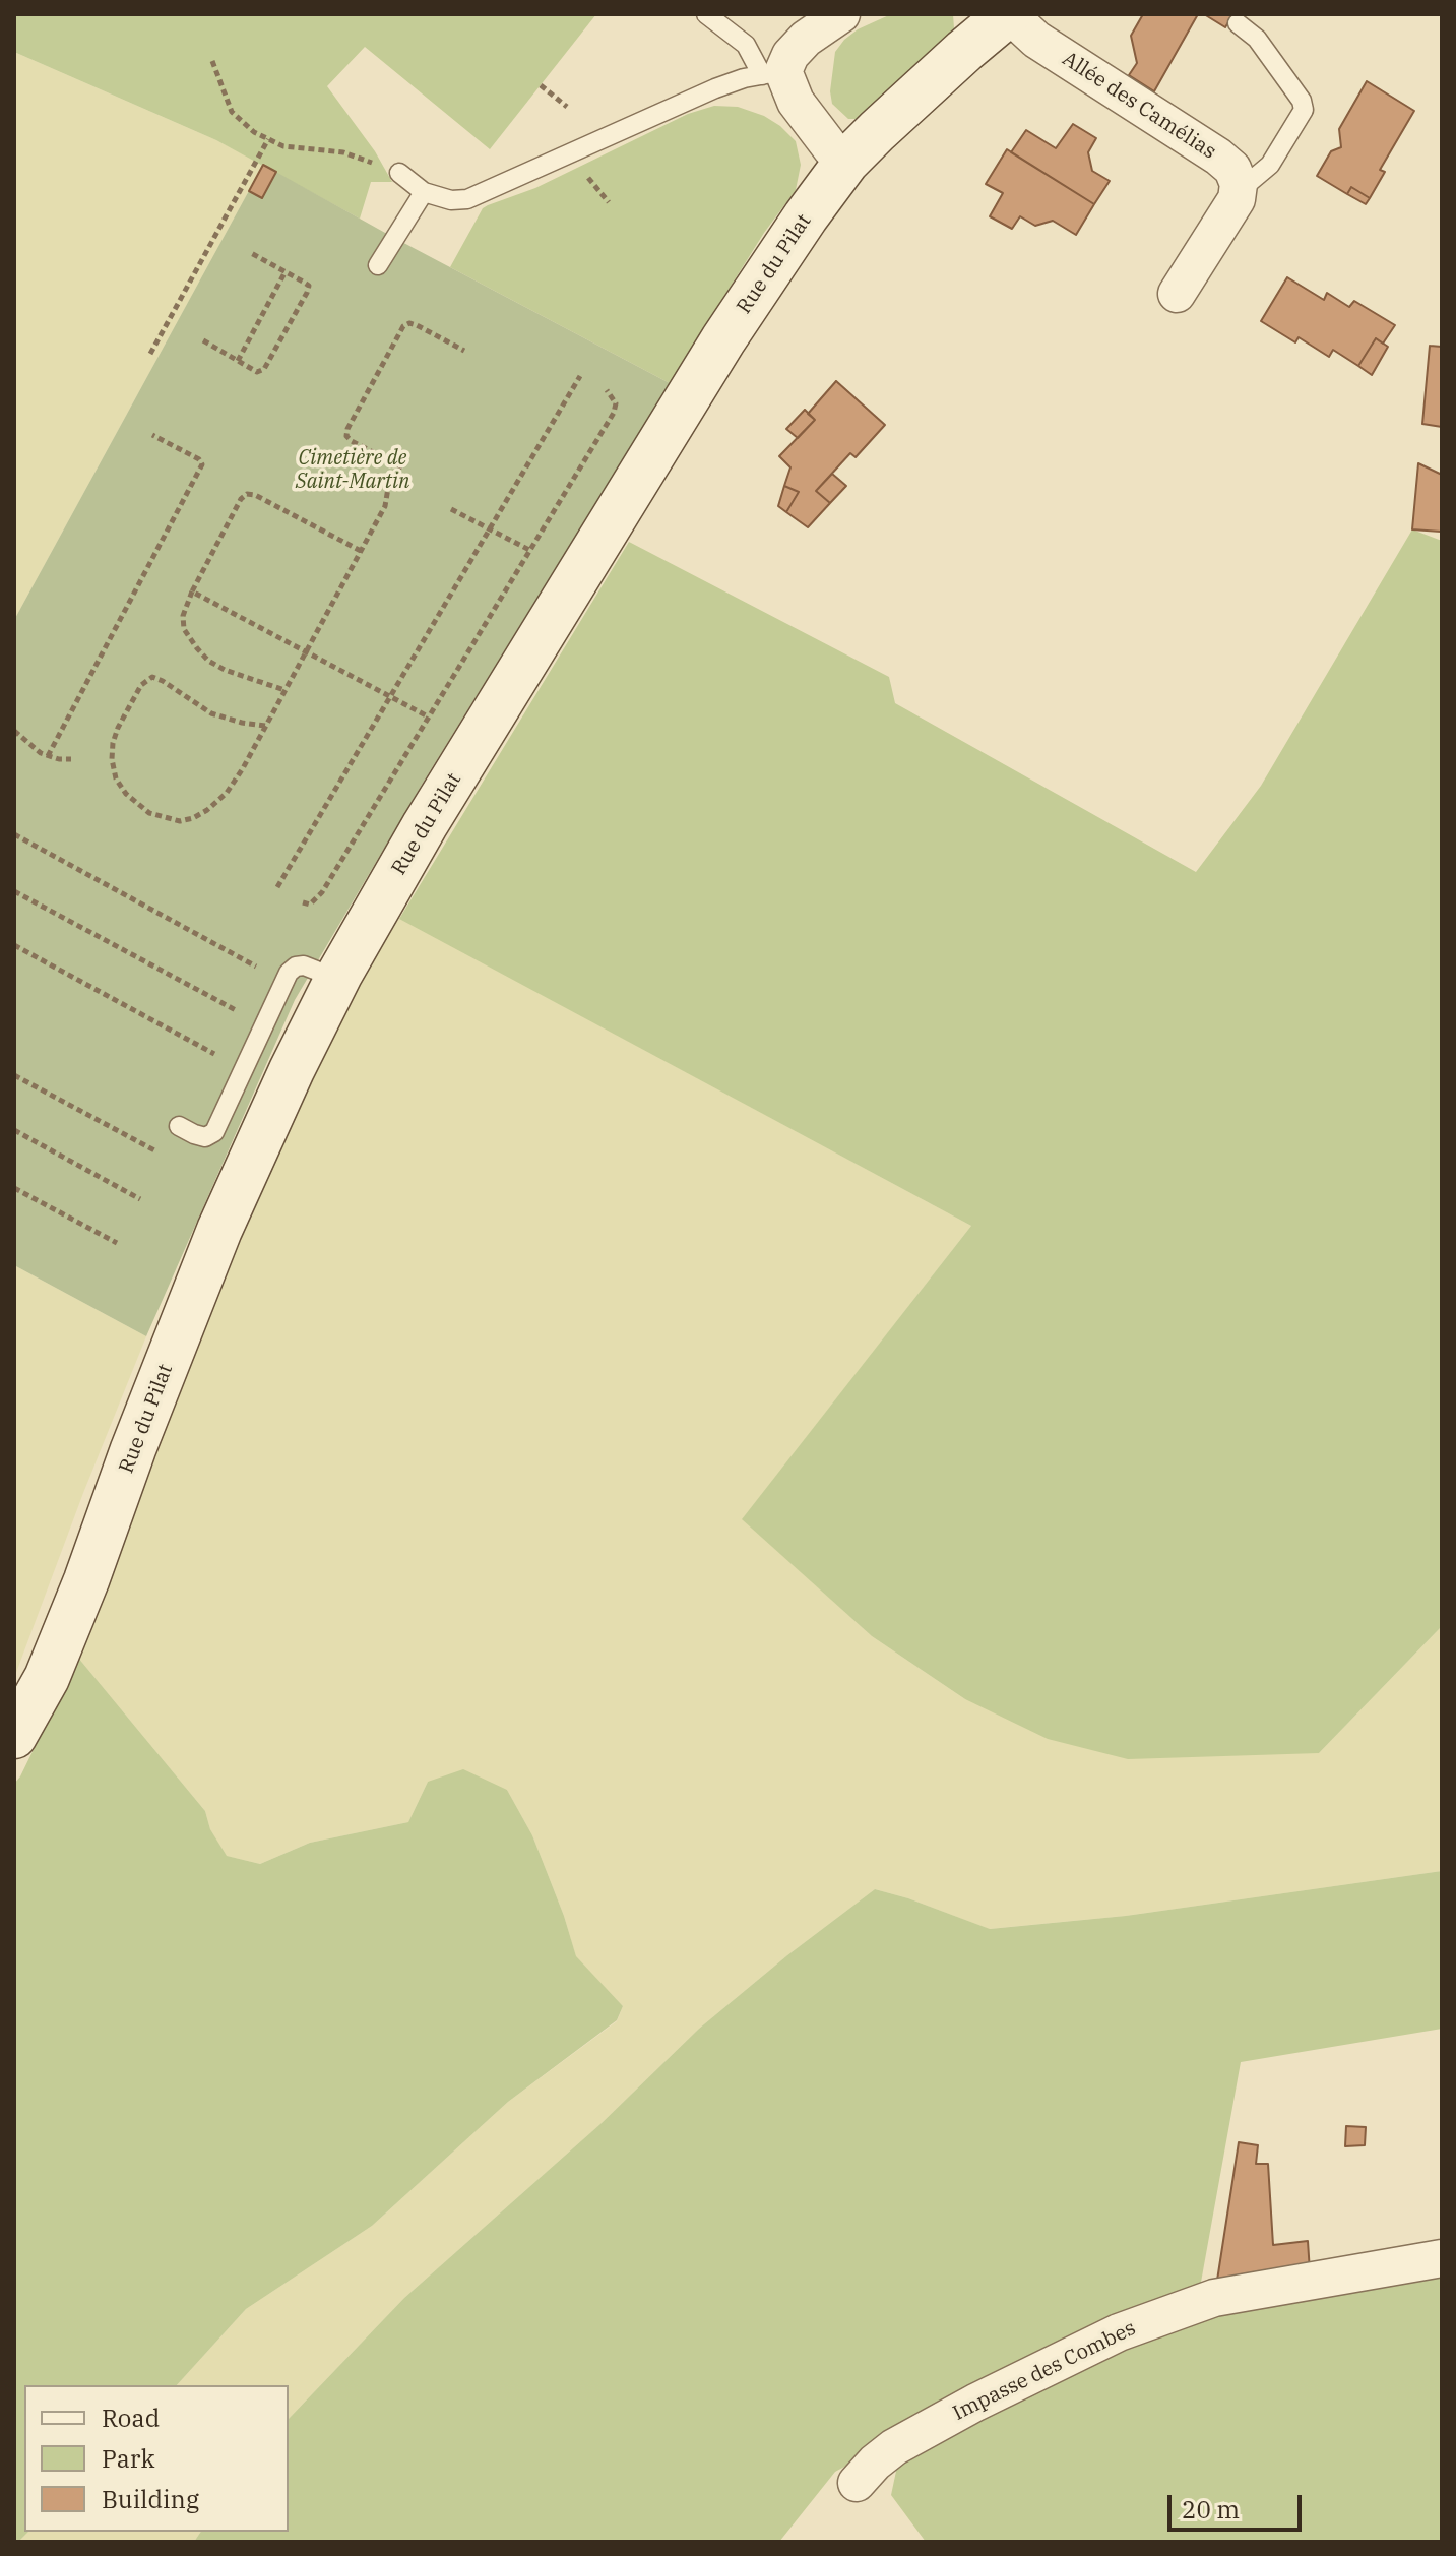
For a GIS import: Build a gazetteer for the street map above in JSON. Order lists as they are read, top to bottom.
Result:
{
  "streets": {
    "main road": ["Rue du Pilat"],
    "street": ["Allée des Camélias", "Impasse des Combes"]
  },
  "crossings": [
    ["Allée des Camélias", "Rue du Pilat"]
  ],
  "parks": ["Cimetière de Saint-Martin"],
  "legend": ["Road", "Park", "Building"],
  "scale_bar": "20 m"
}
